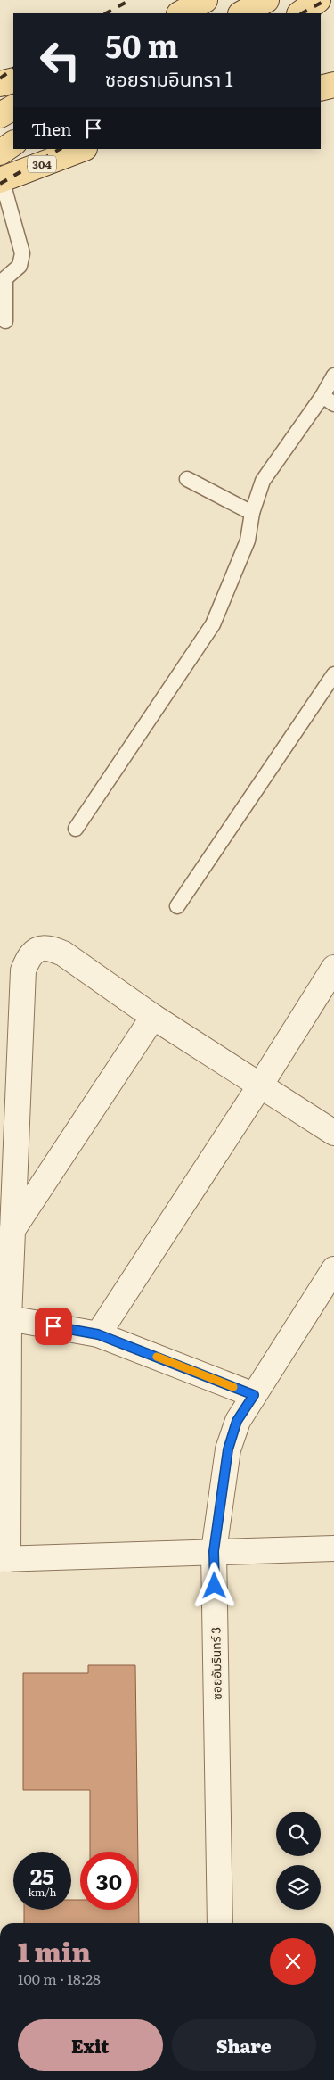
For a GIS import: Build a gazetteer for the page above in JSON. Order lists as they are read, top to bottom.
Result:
{
  "streets": {
    "main road": ["304"],
    "street": ["ซอยอัมรินทร์ 3"]
  },
  "page": {
    "turn": ["50 m", "ซอยรามอินทรา 1"],
    "then": "Then",
    "speed": "25 km/h",
    "limit": "30",
    "heading": ["1 min", "100 m · 18:28"],
    "buttons": ["Exit", "Share"]
  }
}
